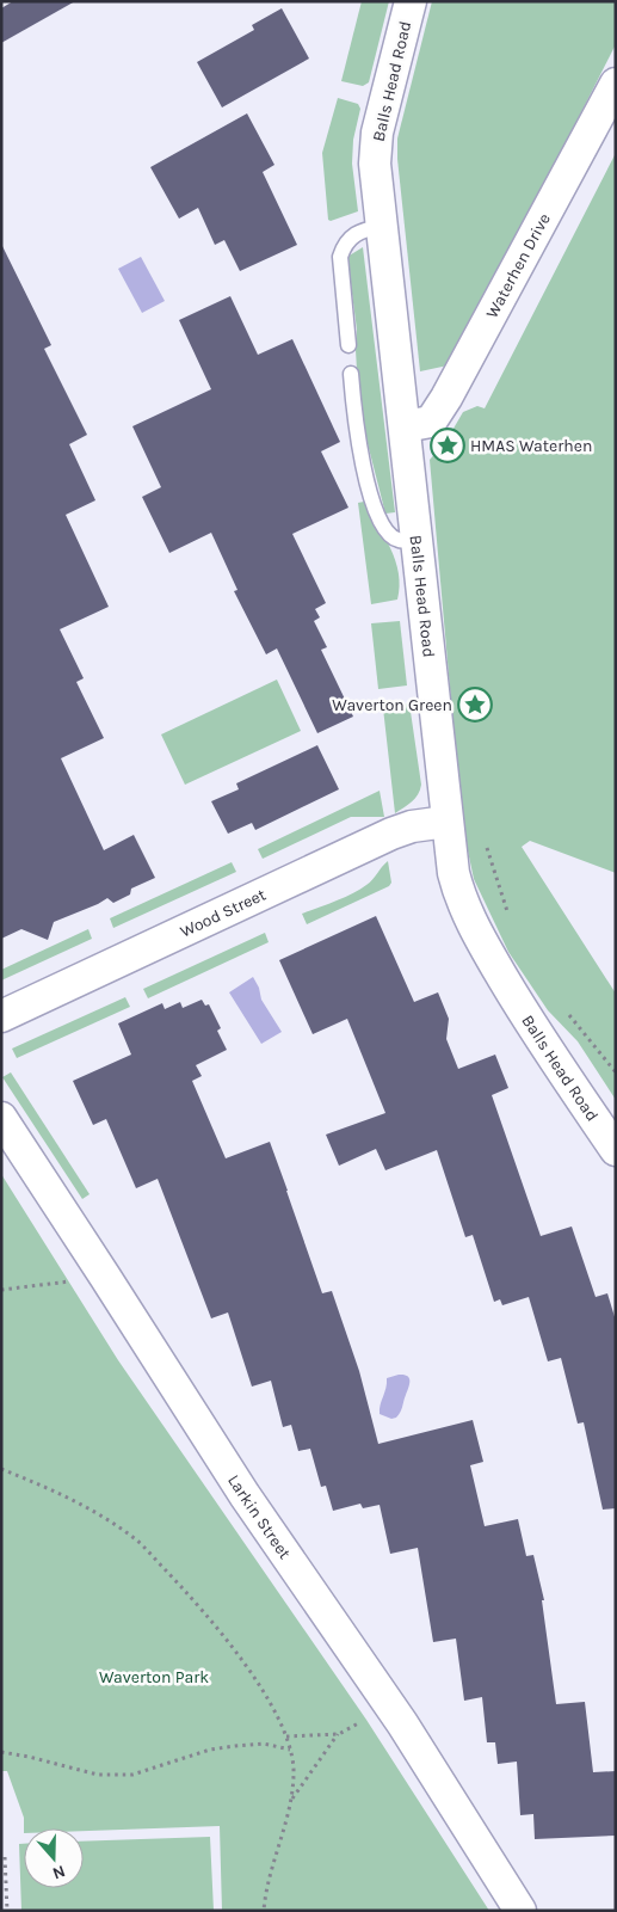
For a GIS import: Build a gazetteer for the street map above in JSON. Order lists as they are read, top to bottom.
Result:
{
  "streets": {
    "street": [
      "Balls Head Road",
      "Waterhen Drive",
      "Wood Street",
      "Larkin Street"
    ]
  },
  "crossings": [
    ["Balls Head Road", "Waterhen Drive"],
    ["Balls Head Road", "Wood Street"]
  ],
  "parks": ["Waverton Park"],
  "places": {
    "place": ["HMAS Waterhen", "Waverton Green"]
  },
  "north": "bottom"
}
